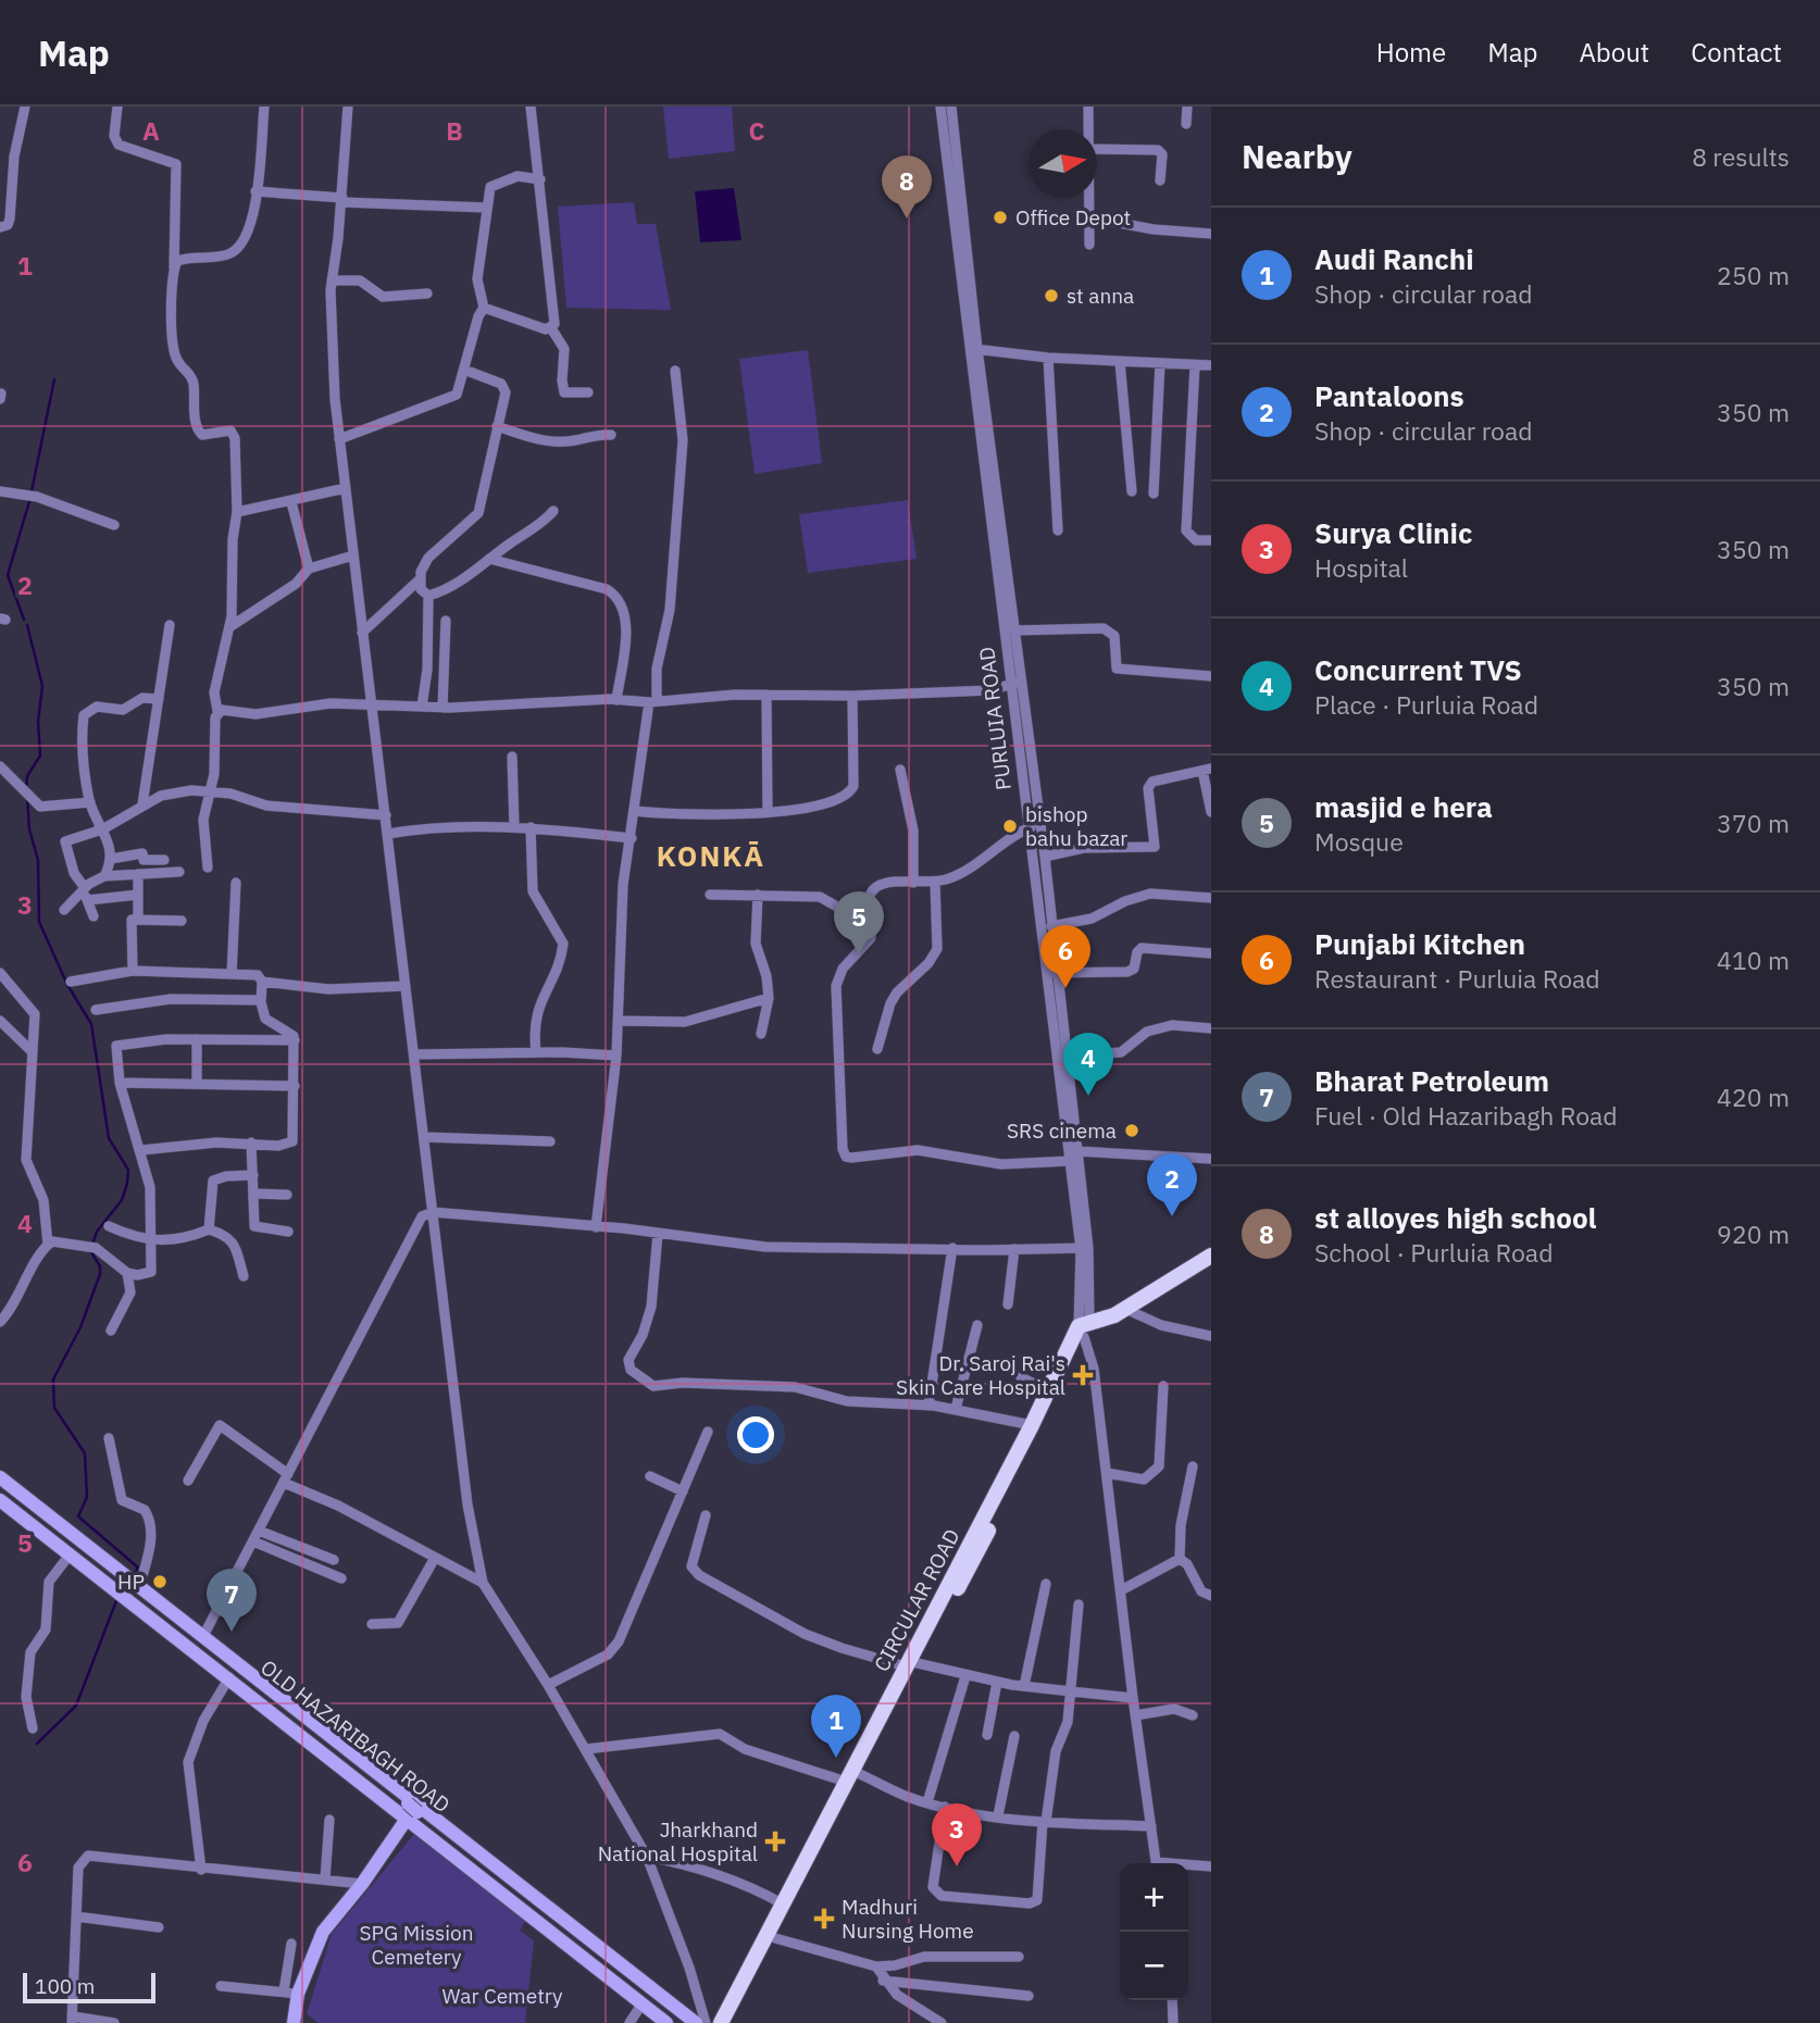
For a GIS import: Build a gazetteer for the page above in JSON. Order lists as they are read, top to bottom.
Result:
{
  "streets": {
    "main road": ["CIRCULAR ROAD"],
    "street": ["PURLUIA ROAD", "OLD HAZARIBAGH ROAD"]
  },
  "crossings": [
    ["PURLUIA ROAD", "CIRCULAR ROAD"]
  ],
  "districts": ["KONKĀ"],
  "parks": ["SPG Mission Cemetery", "War Cemetry"],
  "places": {
    "other": [
      "Office Depot",
      "st anna",
      "bishop bahu bazar",
      "SRS cinema",
      "HP"
    ],
    "health": ["Dr. Saroj Rai's Skin Care Hospital", "Jharkhand National Hospital", "Madhuri Nursing Home"]
  },
  "scale_bar": "100 m",
  "north": "right",
  "page": {
    "header": "Map",
    "nav": [
      "Home",
      "Map",
      "About",
      "Contact"
    ],
    "heading": ["Nearby", "8 results"],
    "pins": [
      "8",
      "5",
      "6",
      "4",
      "2",
      "7",
      "1",
      "3"
    ],
    "list": [
      {
        "mark": "1",
        "name": "Audi Ranchi",
        "note": "Shop · circular road",
        "value": "250 m"
      },
      {
        "mark": "2",
        "name": "Pantaloons",
        "note": "Shop · circular road",
        "value": "350 m"
      },
      {
        "mark": "3",
        "name": "Surya Clinic",
        "note": "Hospital",
        "value": "350 m"
      },
      {
        "mark": "4",
        "name": "Concurrent TVS",
        "note": "Place · Purluia Road",
        "value": "350 m"
      },
      {
        "mark": "5",
        "name": "masjid e hera",
        "note": "Mosque",
        "value": "370 m"
      },
      {
        "mark": "6",
        "name": "Punjabi Kitchen",
        "note": "Restaurant · Purluia Road",
        "value": "410 m"
      },
      {
        "mark": "7",
        "name": "Bharat Petroleum",
        "note": "Fuel · Old Hazaribagh Road",
        "value": "420 m"
      },
      {
        "mark": "8",
        "name": "st alloyes high school",
        "note": "School · Purluia Road",
        "value": "920 m"
      }
    ],
    "map_buttons": ["+", "−"],
    "scale": "100 m"
  },
  "grid": {
    "columns": ["A", "B", "C"],
    "rows": [
      "1",
      "2",
      "3",
      "4",
      "5",
      "6"
    ]
  }
}
